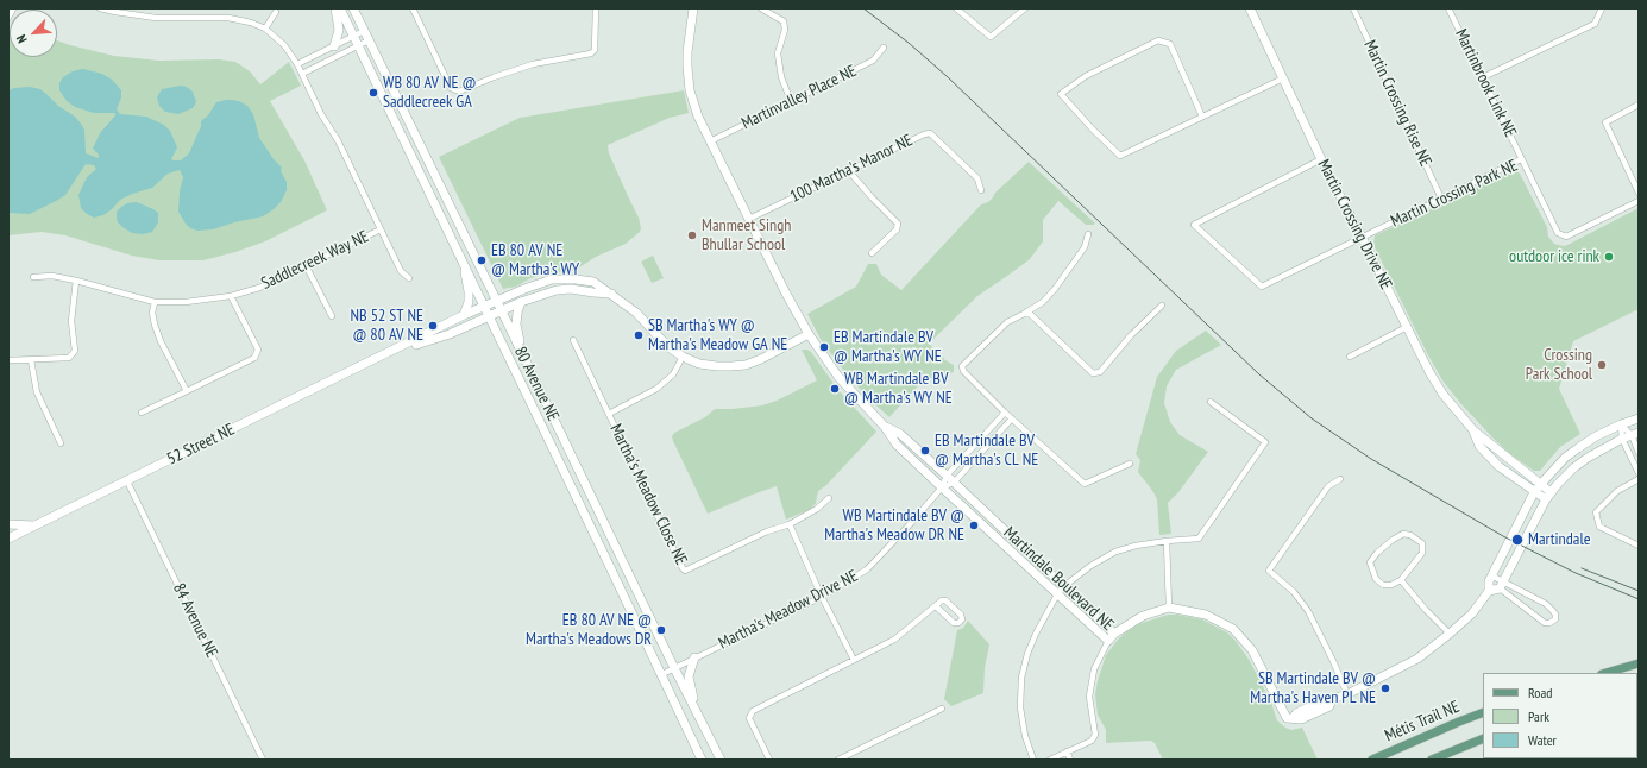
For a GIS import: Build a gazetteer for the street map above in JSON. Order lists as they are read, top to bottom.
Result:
{
  "streets": {
    "main road": ["Métis Trail NE"],
    "street": [
      "Martinbrook Link NE",
      "Martinvalley Place NE",
      "Martin Crossing Rise NE",
      "100 Martha's Manor NE",
      "Martin Crossing Park NE",
      "Martin Crossing Drive NE",
      "Saddlecreek Way NE",
      "80 Avenue NE",
      "52 Street NE",
      "Martha's Meadow Close NE",
      "Martindale Boulevard NE",
      "Martha's Meadow Drive NE",
      "84 Avenue NE"
    ]
  },
  "crossings": [
    ["Martinbrook Link NE", "Martin Crossing Park NE"],
    ["Martinvalley Place NE", "Martindale Boulevard NE"],
    ["Martin Crossing Rise NE", "Martin Crossing Park NE"],
    ["100 Martha's Manor NE", "Martindale Boulevard NE"],
    ["Martin Crossing Park NE", "Martin Crossing Drive NE"],
    ["80 Avenue NE", "52 Street NE"],
    ["80 Avenue NE", "Martha's Meadow Drive NE"],
    ["52 Street NE", "Martindale Boulevard NE"],
    ["52 Street NE", "84 Avenue NE"],
    ["Martindale Boulevard NE", "Martha's Meadow Drive NE"]
  ],
  "places": [
    "WB 80 AV NE @ Saddlecreek GA",
    "Manmeet Singh Bhullar School",
    "outdoor ice rink",
    "EB 80 AV NE @ Martha's WY",
    "NB 52 ST NE @ 80 AV NE",
    "SB Martha's WY @ Martha's Meadow GA NE",
    "EB Martindale BV @ Martha's WY NE",
    "Crossing Park School",
    "WB Martindale BV @ Martha's WY NE",
    "EB Martindale BV @ Martha's CL NE",
    "WB Martindale BV @ Martha's Meadow DR NE",
    "Martindale",
    "EB 80 AV NE @ Martha's Meadows DR",
    "SB Martindale BV @ Martha's Haven PL NE"
  ],
  "legend": ["Road", "Park", "Water"],
  "north": "bottom left"
}
